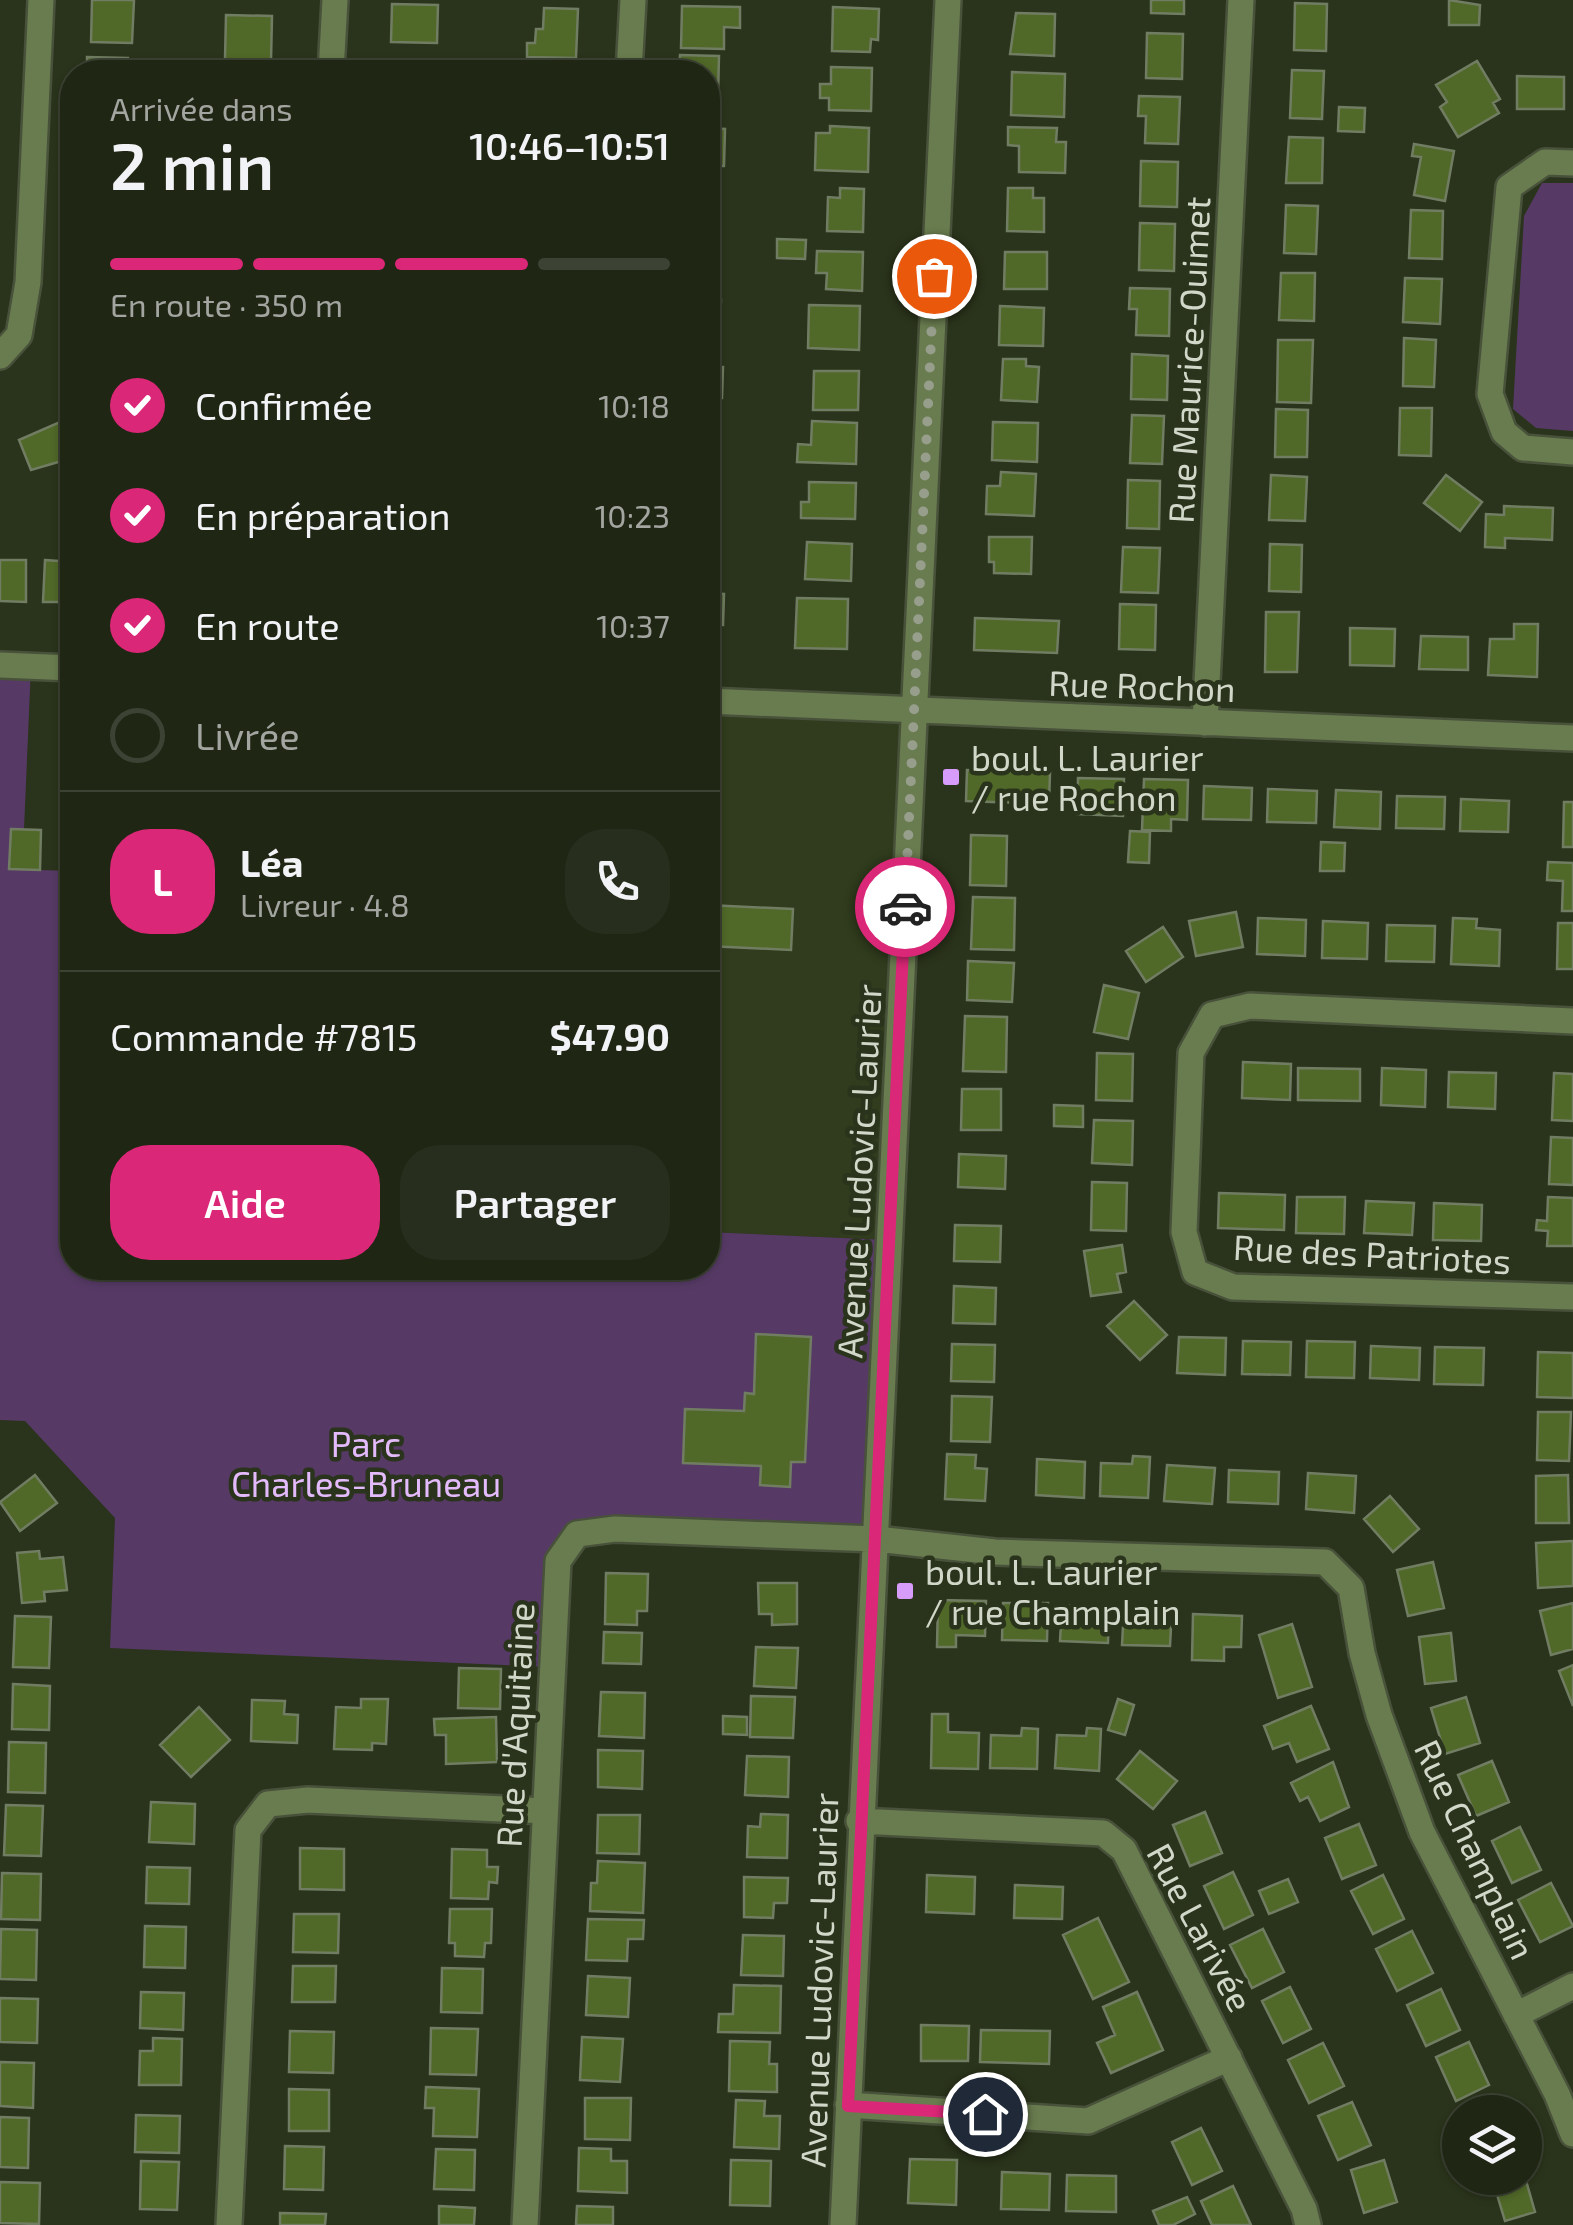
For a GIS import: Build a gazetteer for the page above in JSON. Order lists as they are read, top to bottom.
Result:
{
  "streets": {
    "street": [
      "Rue Maurice-Ouimet",
      "Rue Rochon",
      "Avenue Ludovic-Laurier",
      "Rue des Patriotes",
      "Rue d'Aquitaine",
      "Rue Champlain",
      "Rue Larivée"
    ]
  },
  "crossings": [
    ["Rue Maurice-Ouimet", "Rue Rochon"],
    ["Rue Rochon", "Avenue Ludovic-Laurier"],
    ["Avenue Ludovic-Laurier", "Rue d'Aquitaine"],
    ["Avenue Ludovic-Laurier", "Rue Champlain"],
    ["Avenue Ludovic-Laurier", "Rue Larivée"],
    ["Rue d'Aquitaine", "Rue Champlain"]
  ],
  "parks": ["Parc Charles-Bruneau"],
  "places": {
    "transit": ["boul. L. Laurier / rue Rochon", "boul. L. Laurier / rue Champlain"]
  },
  "page": {
    "heading": ["2 min", "Arrivée dans", "10:46–10:51"],
    "panel": [
      "Léa",
      "Livreur · 4.8",
      "Commande #7815",
      "$47.90"
    ],
    "bar": "En route · 350 m",
    "list": [
      ["Confirmée", "10:18"],
      ["En préparation", "10:23"],
      ["En route", "10:37"],
      "Livrée"
    ],
    "round": "L",
    "buttons": ["Aide", "Partager"]
  }
}
